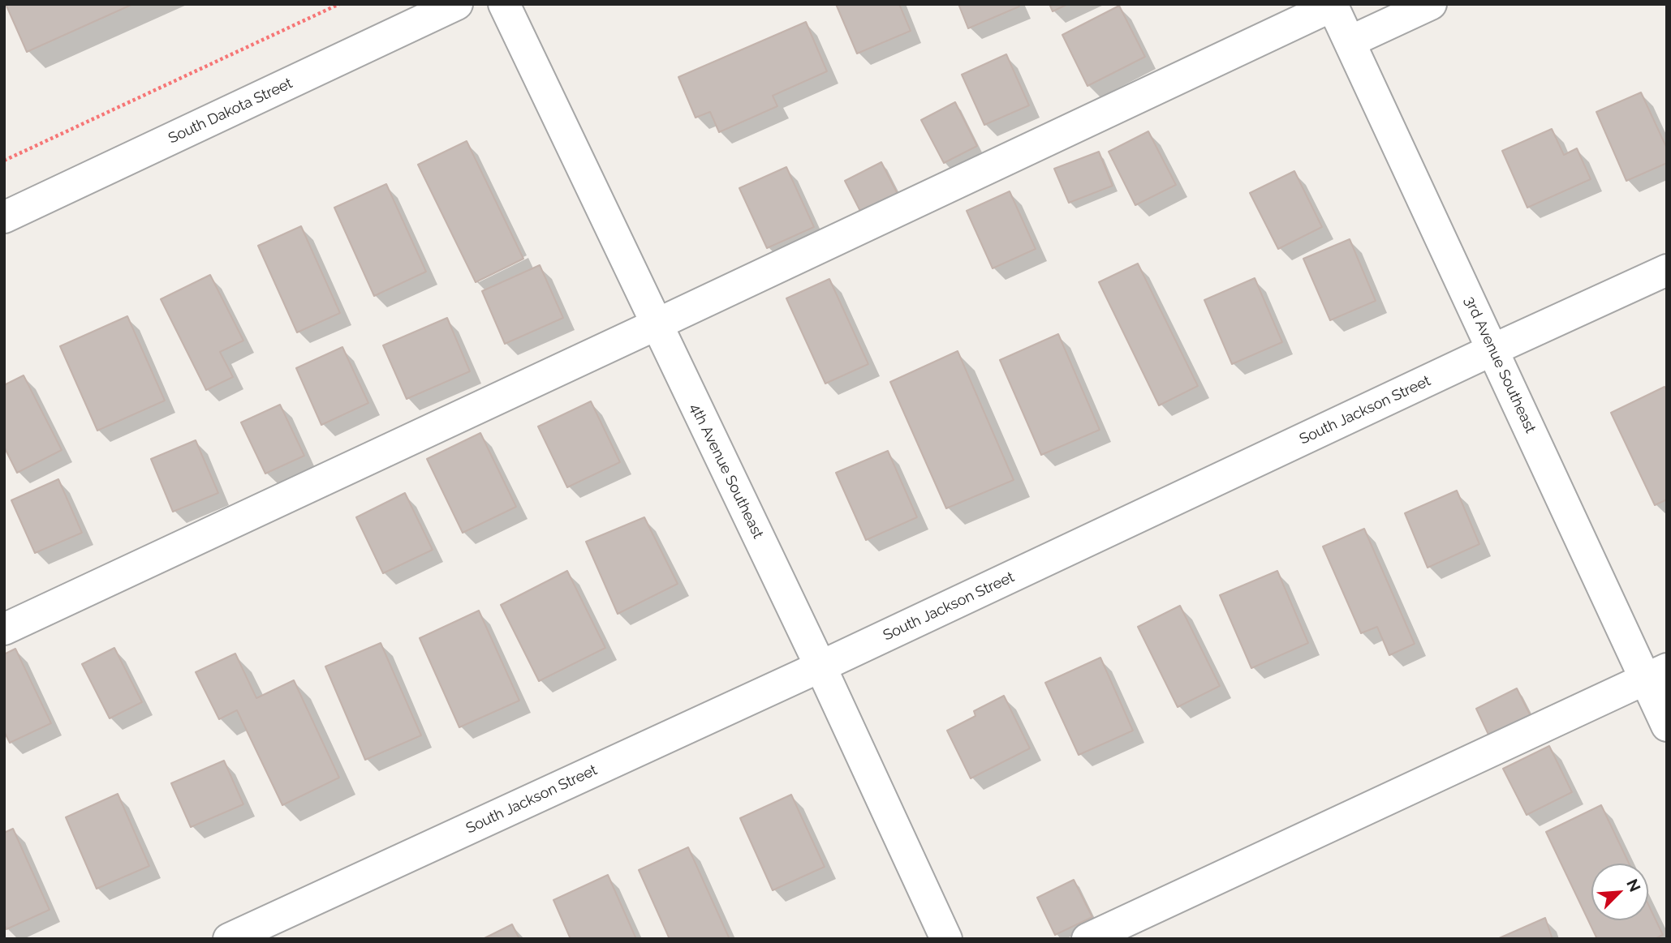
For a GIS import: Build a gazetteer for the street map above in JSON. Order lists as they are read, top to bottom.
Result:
{
  "streets": {
    "street": [
      "South Dakota Street",
      "3rd Avenue Southeast",
      "South Jackson Street",
      "4th Avenue Southeast"
    ]
  },
  "crossings": [
    ["3rd Avenue Southeast", "South Jackson Street"],
    ["South Jackson Street", "4th Avenue Southeast"]
  ],
  "north": "top right"
}
